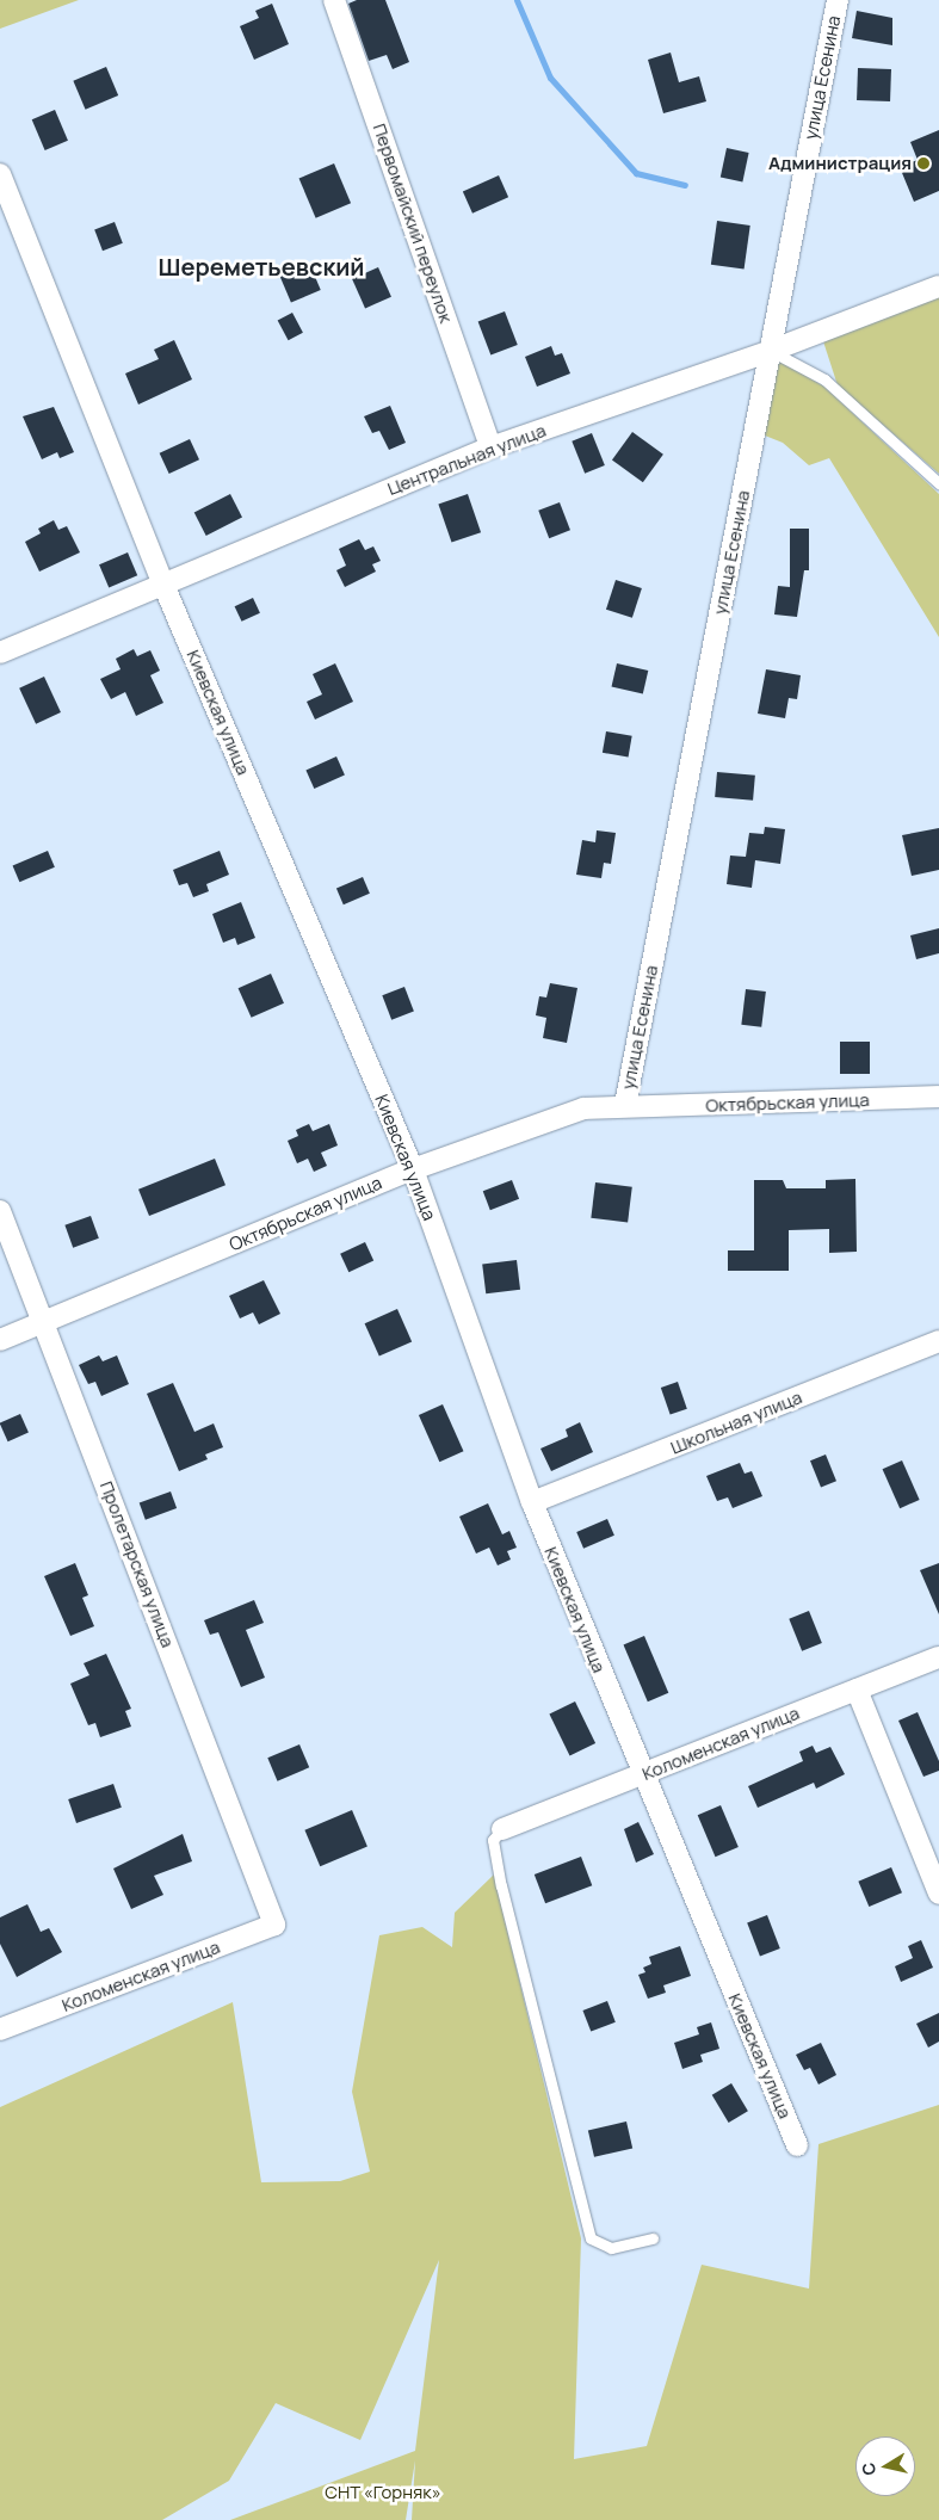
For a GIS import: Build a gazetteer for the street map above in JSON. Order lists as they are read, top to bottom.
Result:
{
  "streets": {
    "street": [
      "улица Есенина",
      "Первомайский переулок",
      "Центральная улица",
      "Киевская улица",
      "Октябрьская улица",
      "Школьная улица",
      "Пролетарская улица",
      "Коломенская улица"
    ]
  },
  "crossings": [
    ["улица Есенина", "Центральная улица"],
    ["улица Есенина", "Октябрьская улица"],
    ["Первомайский переулок", "Центральная улица"],
    ["Центральная улица", "Киевская улица"],
    ["Киевская улица", "Октябрьская улица"],
    ["Киевская улица", "Школьная улица"],
    ["Киевская улица", "Коломенская улица"],
    ["Октябрьская улица", "Пролетарская улица"],
    ["Пролетарская улица", "Коломенская улица"]
  ],
  "districts": ["Шереметьевский"],
  "parks": ["СНТ «Горняк»"],
  "places": ["Администрация"],
  "north": "left"
}
